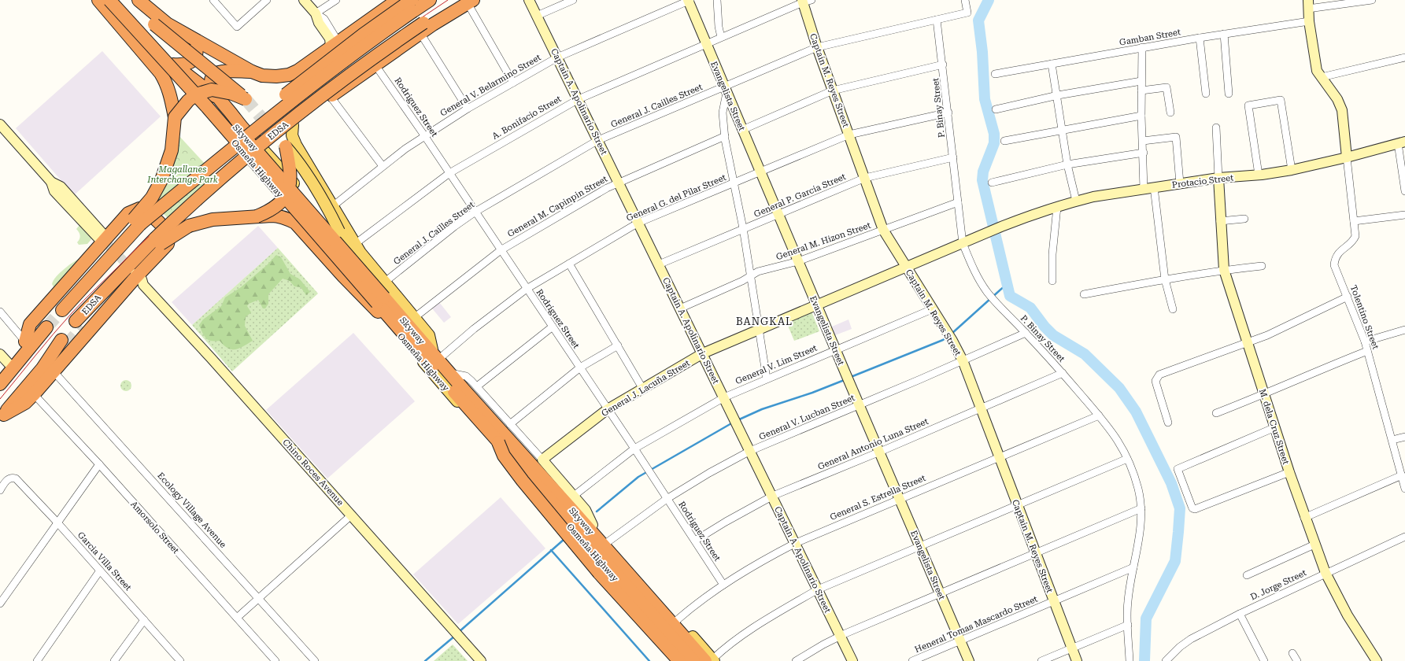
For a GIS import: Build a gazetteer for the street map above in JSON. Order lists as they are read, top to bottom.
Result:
{
  "streets": {
    "highway": ["EDSA", "Skyway"],
    "main road": ["Osmeña Highway"],
    "street": [
      "Gamban Street",
      "Captain M. Reyes Street",
      "General V. Belarmino Street",
      "Evangelista Street",
      "Captain A. Apolinario Street",
      "General J. Cailles Street",
      "Rodriguez Street",
      "P. Binay Street",
      "A. Bonifacio Street",
      "Protacio Street",
      "General P. Garcia Street",
      "General G. del Pilar Street",
      "General M. Capinpin Street",
      "General M. Hizon Street",
      "Tolentino Street",
      "General V. Lim Street",
      "General J. Lacuña Street",
      "General V. Lucban Street",
      "M. dela Cruz Street",
      "General Antonio Luna Street",
      "Chino Roces Avenue",
      "General S. Estrella Street",
      "Ecology Village Avenue",
      "Amorsolo Street",
      "Garcia Villa Street",
      "D. Jorge Street",
      "Heneral Tomas Mascardo Street"
    ]
  },
  "crossings": [
    ["Captain M. Reyes Street", "General J. Cailles Street"],
    ["Captain M. Reyes Street", "A. Bonifacio Street"],
    ["Captain M. Reyes Street", "General P. Garcia Street"],
    ["Captain M. Reyes Street", "General G. del Pilar Street"],
    ["Captain M. Reyes Street", "General M. Hizon Street"],
    ["Captain M. Reyes Street", "General V. Lim Street"],
    ["Captain M. Reyes Street", "General J. Lacuña Street"],
    ["Captain M. Reyes Street", "General V. Lucban Street"],
    ["Captain M. Reyes Street", "General Antonio Luna Street"],
    ["Captain M. Reyes Street", "General S. Estrella Street"],
    ["Captain M. Reyes Street", "Heneral Tomas Mascardo Street"],
    ["General V. Belarmino Street", "Evangelista Street"],
    ["General V. Belarmino Street", "Captain A. Apolinario Street"],
    ["General V. Belarmino Street", "Rodriguez Street"],
    ["General V. Belarmino Street", "Osmeña Highway"],
    ["Evangelista Street", "General J. Cailles Street"],
    ["Evangelista Street", "A. Bonifacio Street"],
    ["Evangelista Street", "General P. Garcia Street"],
    ["Evangelista Street", "General G. del Pilar Street"],
    ["Evangelista Street", "General M. Hizon Street"],
    ["Evangelista Street", "General V. Lim Street"],
    ["Evangelista Street", "General J. Lacuña Street"],
    ["Evangelista Street", "General V. Lucban Street"],
    ["Evangelista Street", "General Antonio Luna Street"],
    ["Evangelista Street", "General S. Estrella Street"],
    ["Evangelista Street", "Heneral Tomas Mascardo Street"],
    ["Captain A. Apolinario Street", "General J. Cailles Street"],
    ["Captain A. Apolinario Street", "A. Bonifacio Street"],
    ["Captain A. Apolinario Street", "General P. Garcia Street"],
    ["Captain A. Apolinario Street", "General G. del Pilar Street"],
    ["Captain A. Apolinario Street", "General M. Capinpin Street"],
    ["Captain A. Apolinario Street", "General M. Hizon Street"],
    ["Captain A. Apolinario Street", "General V. Lim Street"],
    ["Captain A. Apolinario Street", "General J. Lacuña Street"],
    ["Captain A. Apolinario Street", "General V. Lucban Street"],
    ["Captain A. Apolinario Street", "General Antonio Luna Street"],
    ["Captain A. Apolinario Street", "General S. Estrella Street"],
    ["General J. Cailles Street", "Rodriguez Street"],
    ["General J. Cailles Street", "P. Binay Street"],
    ["General J. Cailles Street", "Osmeña Highway"],
    ["Rodriguez Street", "A. Bonifacio Street"],
    ["Rodriguez Street", "General G. del Pilar Street"],
    ["Rodriguez Street", "General M. Capinpin Street"],
    ["Rodriguez Street", "General V. Lim Street"],
    ["Rodriguez Street", "General J. Lacuña Street"],
    ["Rodriguez Street", "General V. Lucban Street"],
    ["Rodriguez Street", "General Antonio Luna Street"],
    ["Rodriguez Street", "General S. Estrella Street"],
    ["P. Binay Street", "General P. Garcia Street"],
    ["P. Binay Street", "General G. del Pilar Street"],
    ["P. Binay Street", "General M. Hizon Street"],
    ["P. Binay Street", "General J. Lacuña Street"],
    ["P. Binay Street", "General V. Lucban Street"],
    ["P. Binay Street", "General Antonio Luna Street"],
    ["P. Binay Street", "General S. Estrella Street"],
    ["P. Binay Street", "Heneral Tomas Mascardo Street"],
    ["A. Bonifacio Street", "Osmeña Highway"],
    ["Skyway", "Osmeña Highway"],
    ["Osmeña Highway", "General G. del Pilar Street"],
    ["Osmeña Highway", "General M. Capinpin Street"],
    ["Osmeña Highway", "General V. Lim Street"],
    ["Osmeña Highway", "General J. Lacuña Street"],
    ["Osmeña Highway", "General V. Lucban Street"],
    ["Osmeña Highway", "General S. Estrella Street"],
    ["Protacio Street", "Tolentino Street"],
    ["Protacio Street", "General J. Lacuña Street"],
    ["Protacio Street", "M. dela Cruz Street"],
    ["M. dela Cruz Street", "D. Jorge Street"]
  ],
  "districts": ["BANGKAL"],
  "parks": ["Magallanes Interchange Park"]
}
